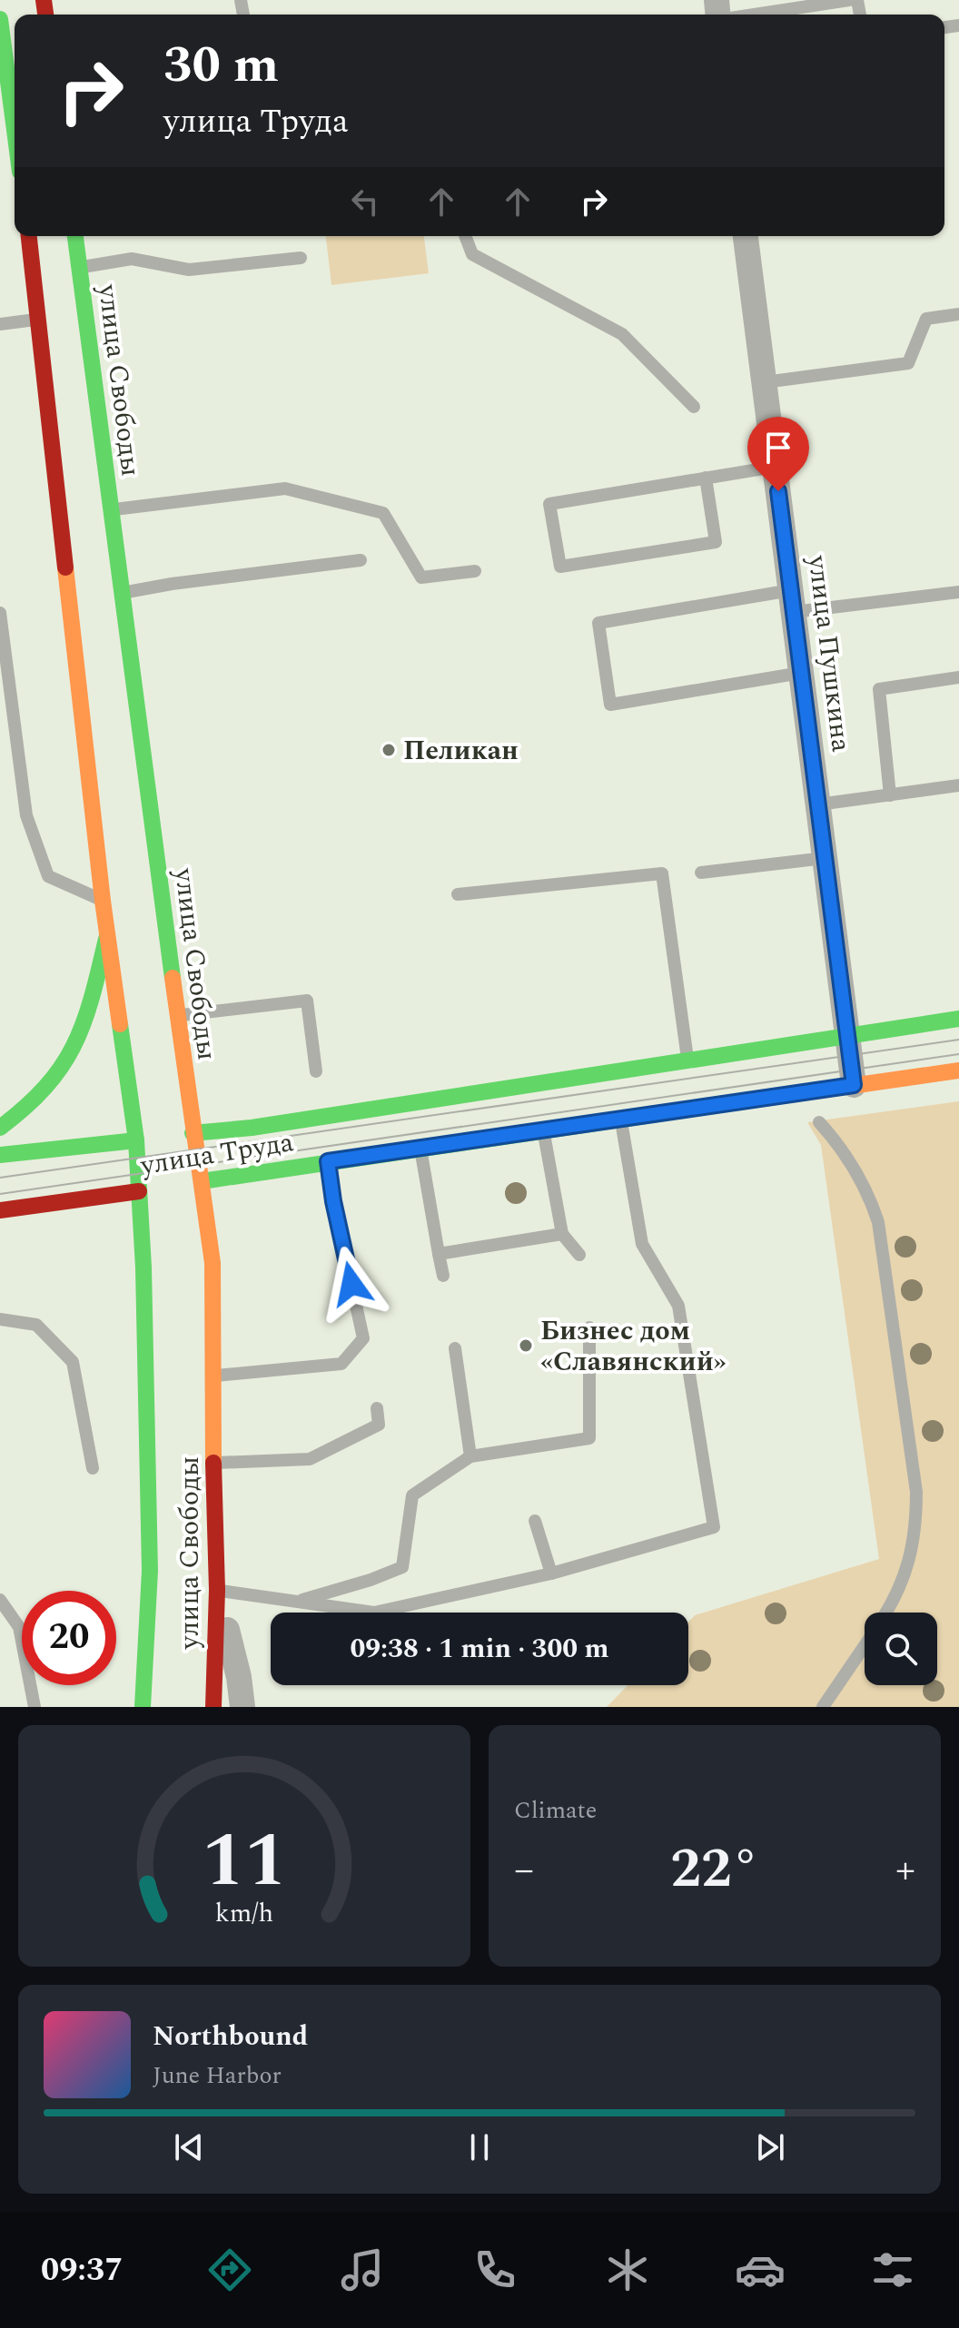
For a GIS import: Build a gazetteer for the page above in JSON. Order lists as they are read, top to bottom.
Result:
{
  "streets": {
    "main road": ["улица Свободы", "улица Труда"],
    "street": ["улица Пушкина"]
  },
  "crossings": [
    ["улица Свободы", "улица Труда"],
    ["улица Пушкина", "улица Труда"]
  ],
  "places": ["Пеликан", "Бизнес дом «Славянский»"],
  "page": {
    "turn": ["30 m", "улица Труда"],
    "limit": "20",
    "trip": "09:38 · 1 min · 300 m",
    "tile": "Climate",
    "heat": ["−", "22°", "+"],
    "song": ["Northbound", "June Harbor"],
    "tabs": "09:37",
    "gauge": ["11", "km/h"]
  }
}
